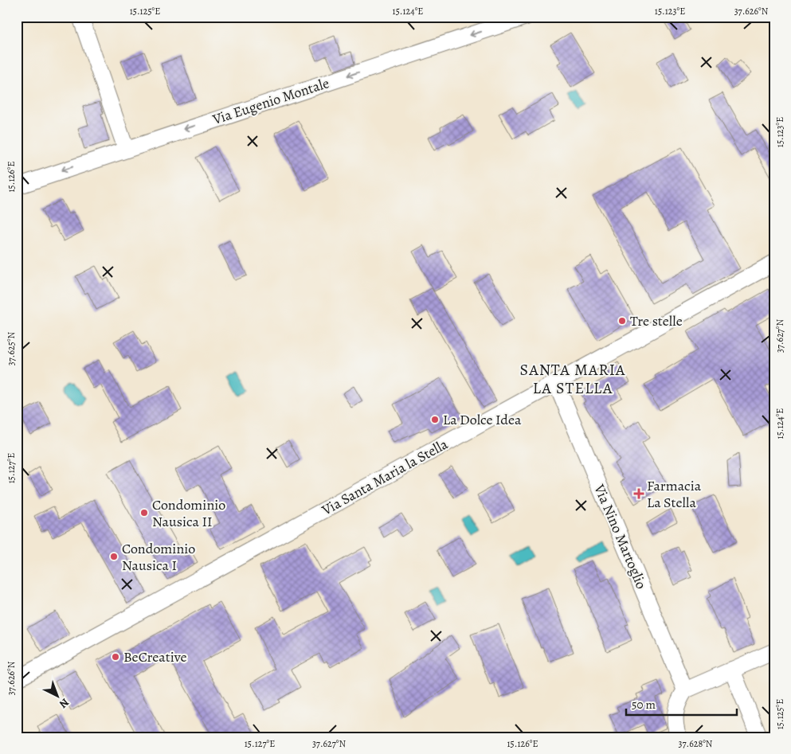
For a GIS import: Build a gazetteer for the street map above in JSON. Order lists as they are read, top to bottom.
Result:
{
  "streets": {
    "street": ["Via Eugenio Montale", "Via Santa Maria la Stella", "Via Nino Martoglio"]
  },
  "crossings": [
    ["Via Santa Maria la Stella", "Via Nino Martoglio"]
  ],
  "one_way": ["Via Eugenio Montale"],
  "districts": ["SANTA MARIA LA STELLA"],
  "places": {
    "other": [
      "Tre stelle",
      "La Dolce Idea",
      "Condominio Nausica II",
      "Condominio Nausica I",
      "BeCreative"
    ],
    "health": ["Farmacia La Stella"]
  },
  "scale_bar": "50 m",
  "north": "bottom right",
  "coordinates": [
    "15.125°E",
    "15.124°E",
    "15.123°E",
    "37.626°N",
    "15.126°E",
    "37.627°N",
    "37.625°N",
    "15.127°E",
    "37.628°N"
  ]
}
